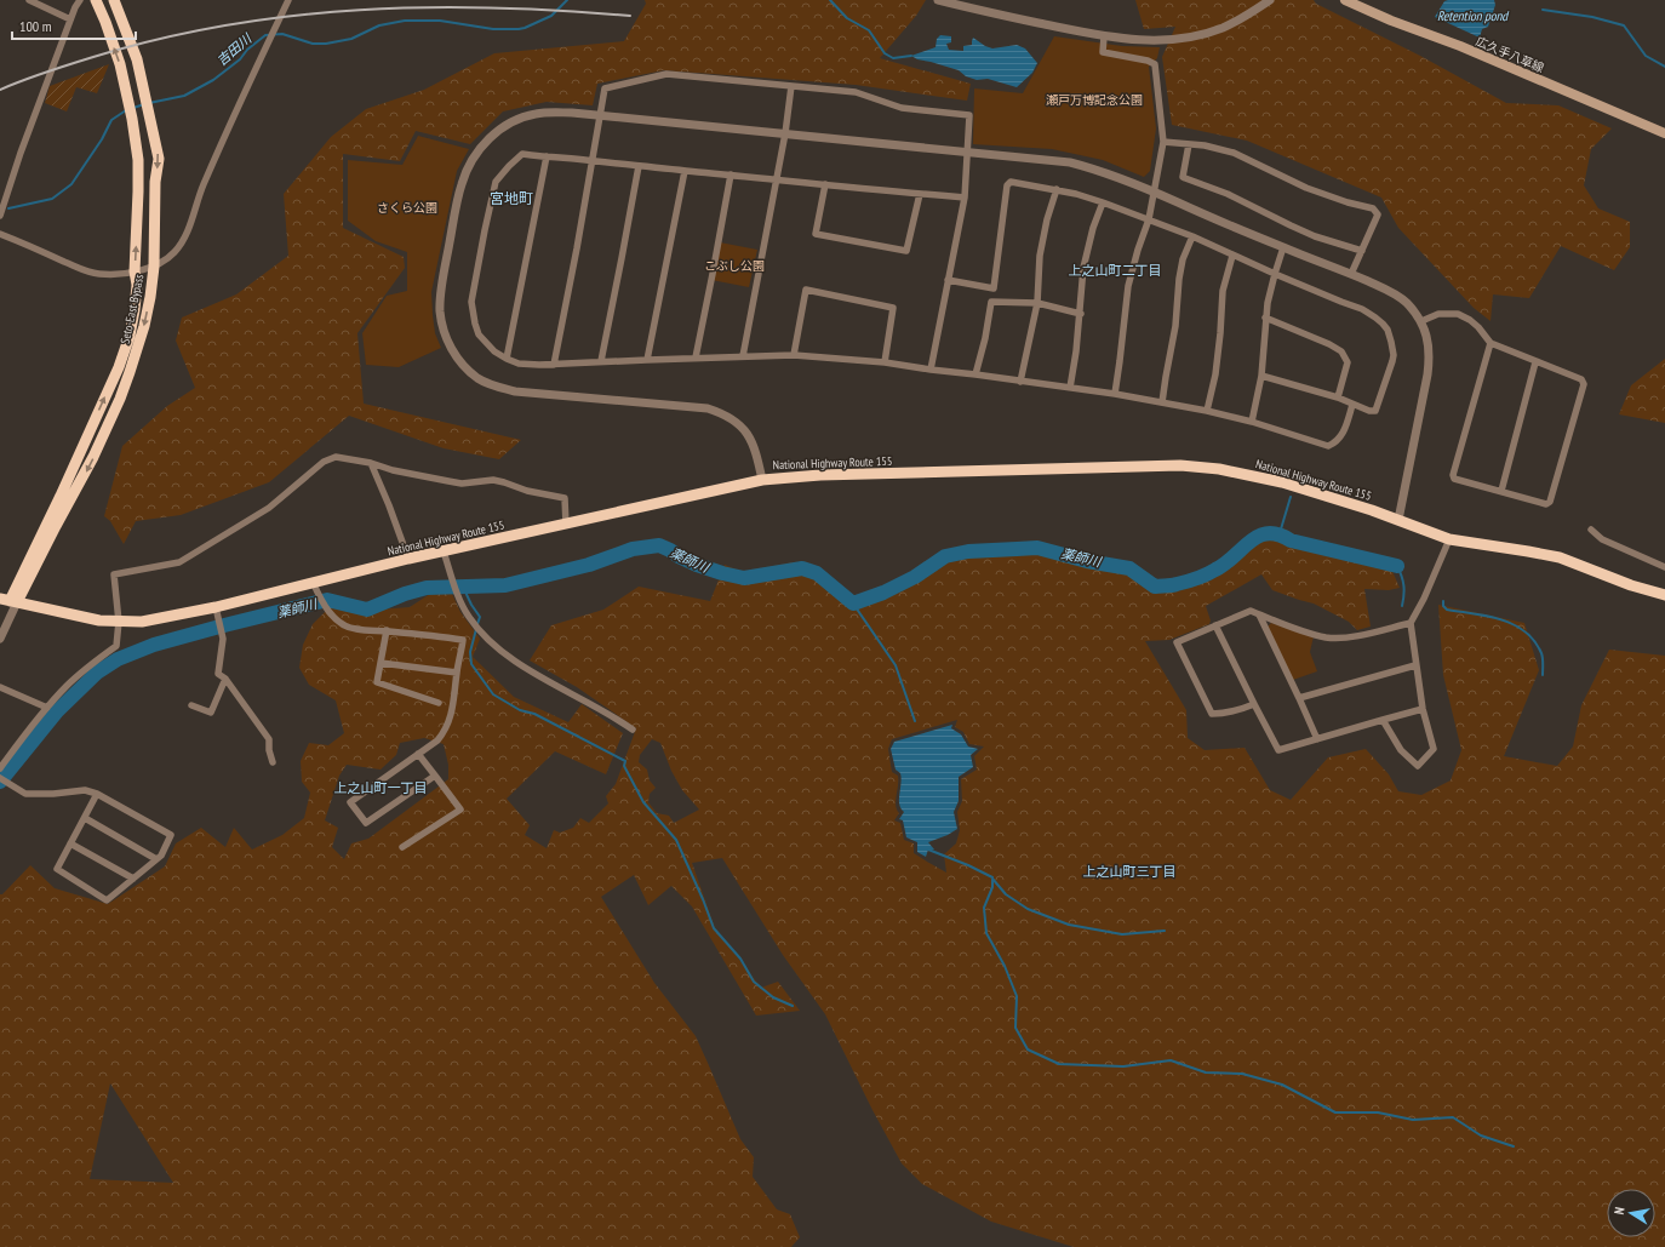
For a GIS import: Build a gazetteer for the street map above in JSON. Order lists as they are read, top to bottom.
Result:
{
  "streets": {
    "highway": ["Seto-East Bypass", "National Highway Route 155"],
    "main road": ["広久手八草線"]
  },
  "crossings": [
    ["Seto-East Bypass", "National Highway Route 155"]
  ],
  "districts": [
    "宮地町",
    "上之山町二丁目",
    "上之山町一丁目",
    "上之山町三丁目"
  ],
  "water": ["Retention pond", "吉田川", "薬師川"],
  "parks": ["瀬戸万博記念公園", "さくら公園", "こぶし公園"],
  "scale_bar": "100 m",
  "north": "left"
}
